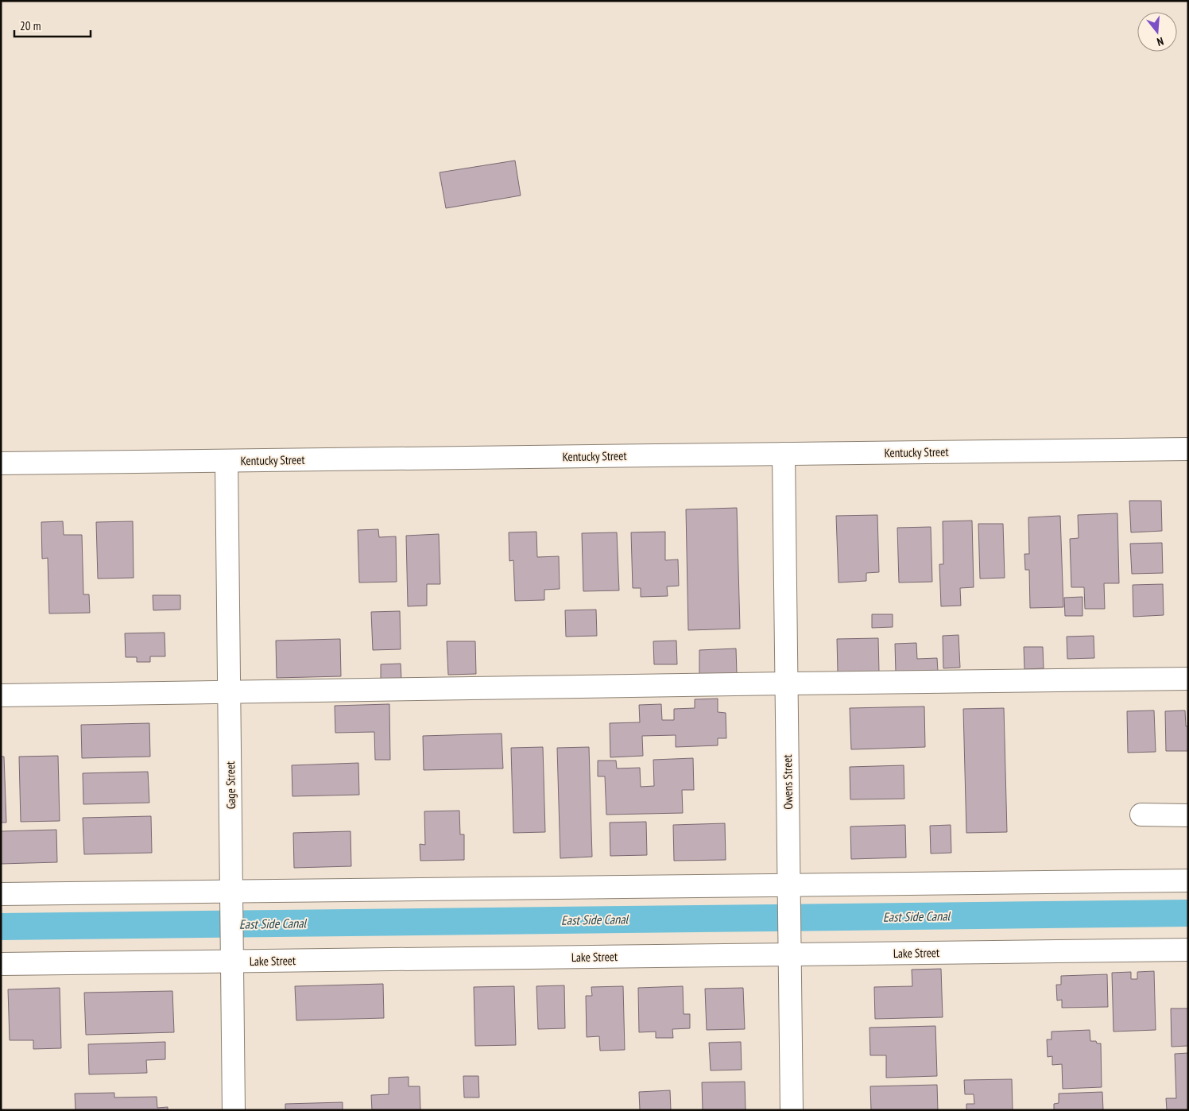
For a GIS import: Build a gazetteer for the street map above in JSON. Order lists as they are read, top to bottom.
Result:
{
  "streets": {
    "street": [
      "Kentucky Street",
      "Owens Street",
      "Gage Street",
      "Lake Street"
    ]
  },
  "crossings": [
    ["Kentucky Street", "Owens Street"],
    ["Kentucky Street", "Gage Street"],
    ["Owens Street", "Lake Street"],
    ["Gage Street", "Lake Street"]
  ],
  "water": ["East Side Canal"],
  "scale_bar": "20 m",
  "north": "bottom"
}
